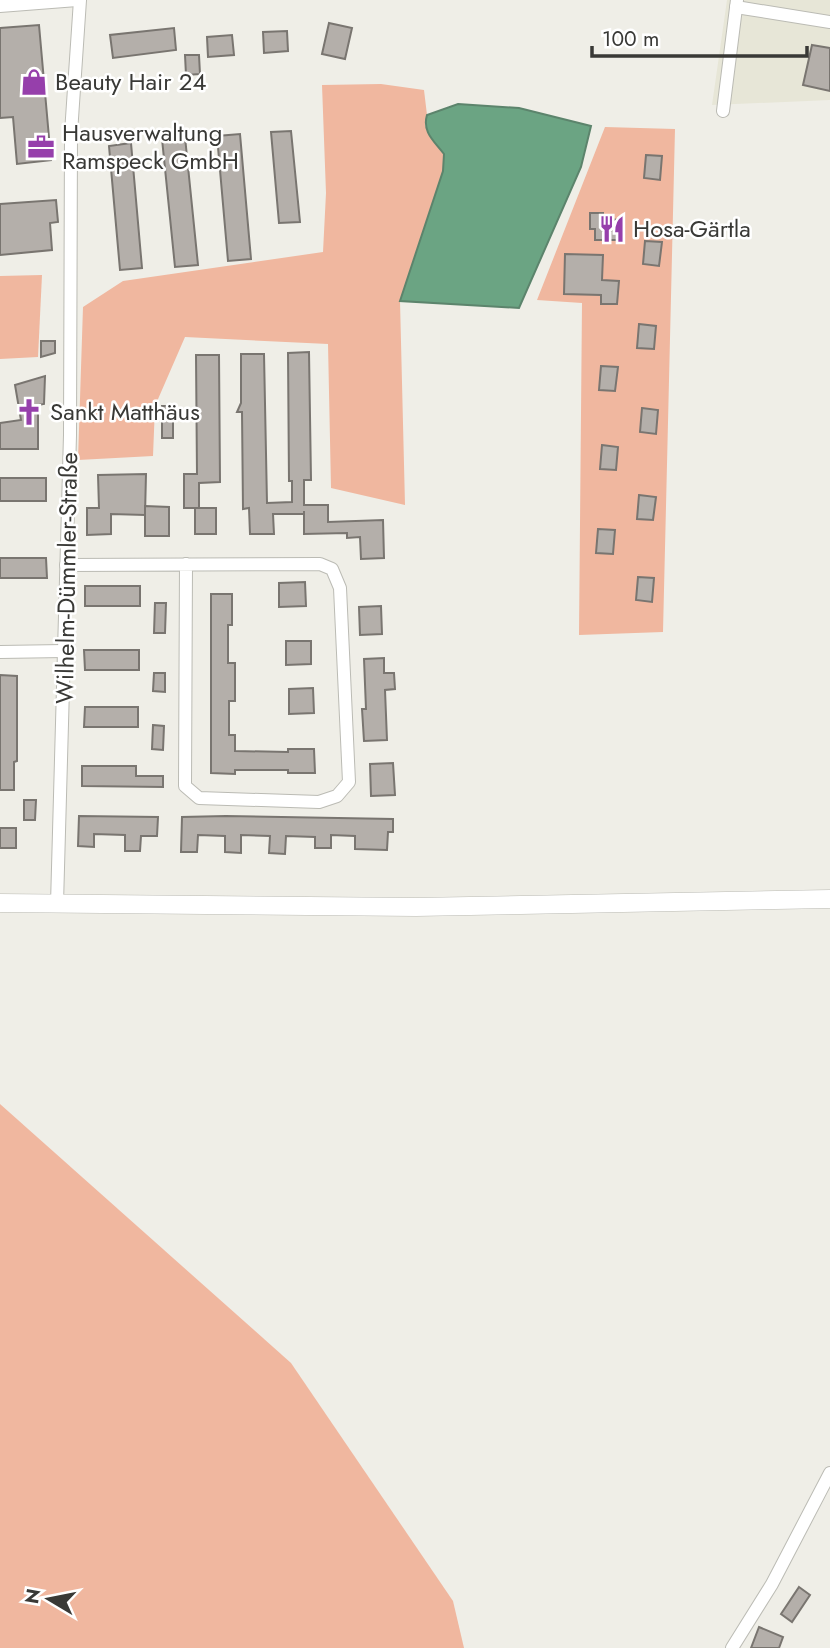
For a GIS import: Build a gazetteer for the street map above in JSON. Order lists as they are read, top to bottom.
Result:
{
  "streets": {
    "street": ["Wilhelm-Dümmler-Straße"]
  },
  "places": {
    "shop": ["Beauty Hair 24"],
    "office": ["Hausverwaltung Ramspeck GmbH"],
    "restaurant": ["Hosa-Gärtla"],
    "church": ["Sankt Matthäus"]
  },
  "scale_bar": "100 m",
  "north": "left"
}
